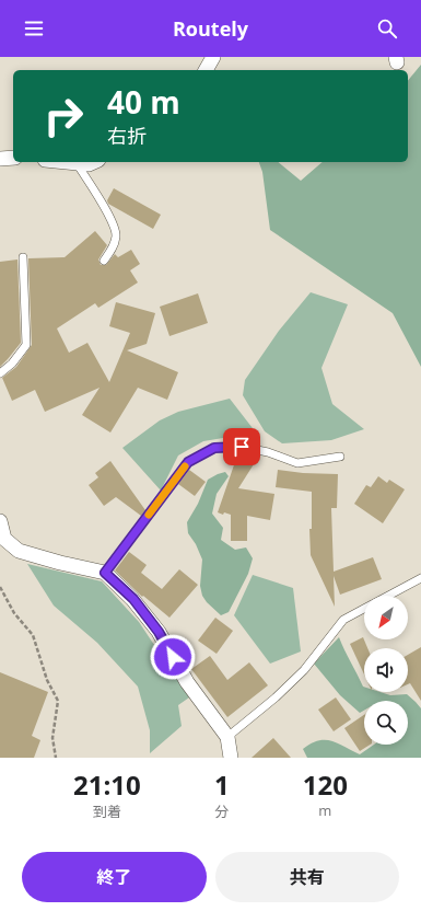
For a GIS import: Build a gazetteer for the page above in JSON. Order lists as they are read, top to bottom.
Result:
{
  "north": "bottom left",
  "page": {
    "header": "Routely",
    "turn": ["40 m", "右折"],
    "eta": [
      "21:10",
      "到着",
      "1",
      "分",
      "120",
      "m"
    ],
    "buttons": ["終了", "共有"]
  }
}
